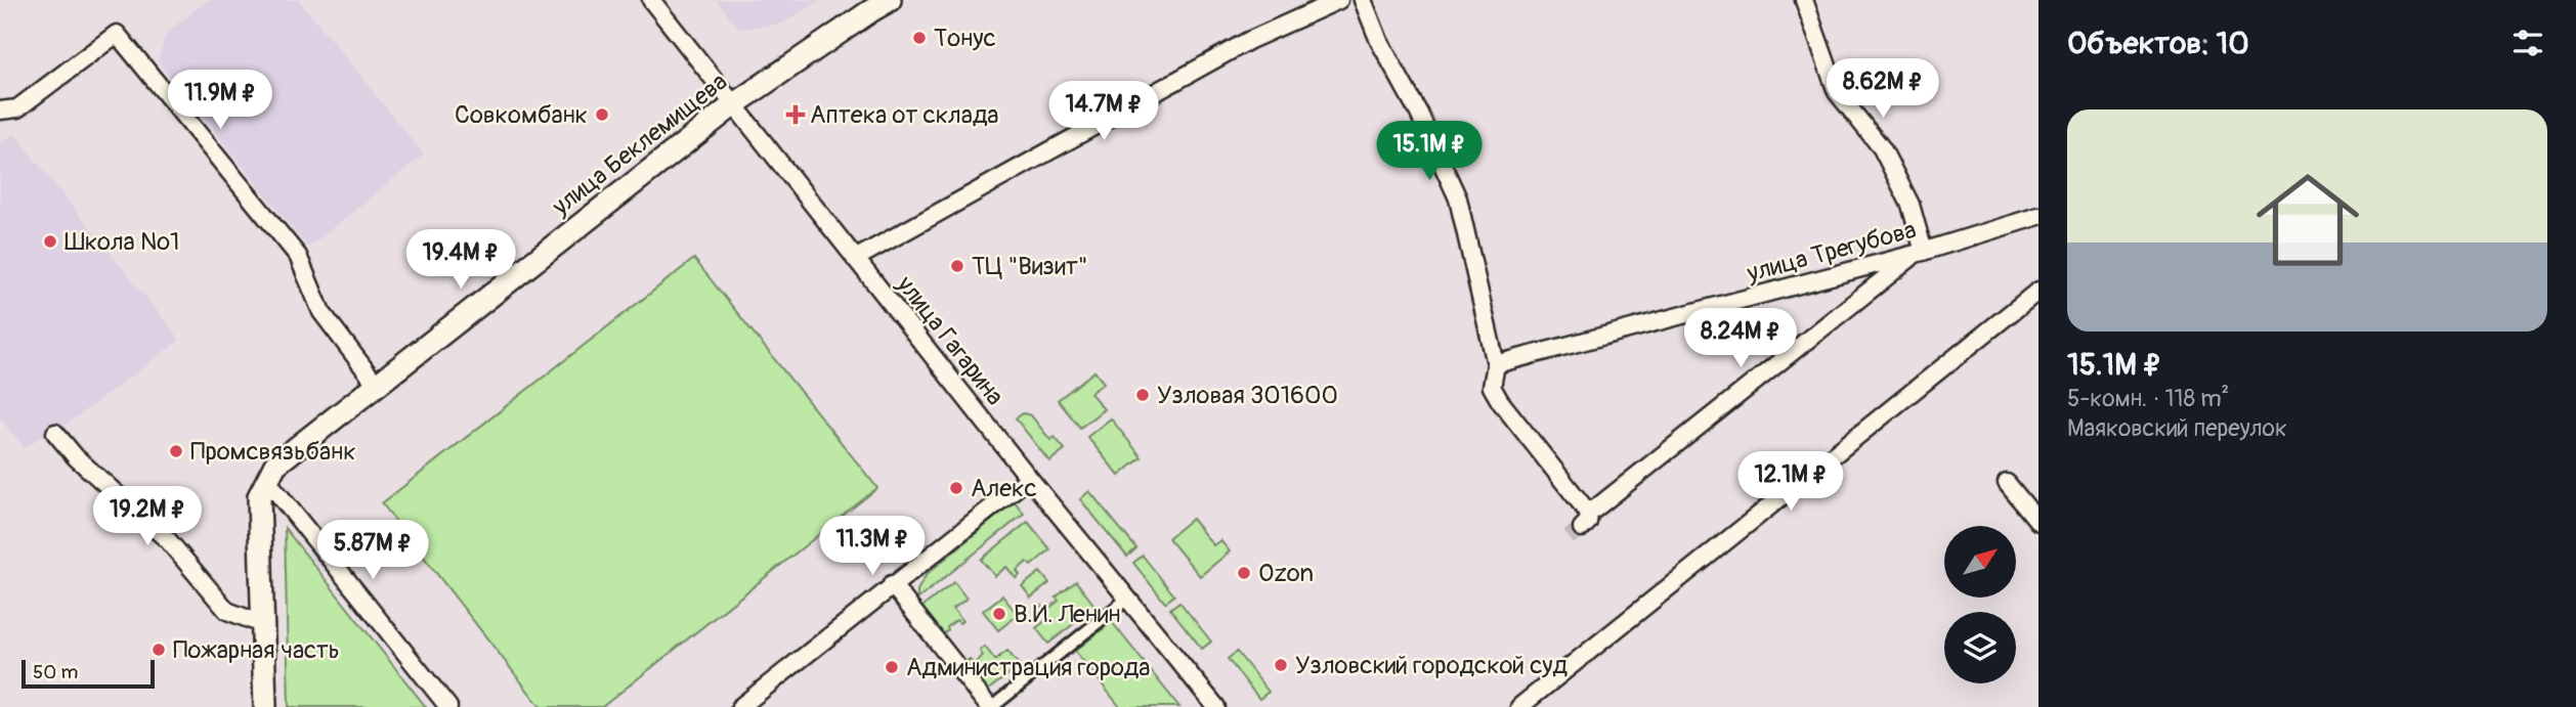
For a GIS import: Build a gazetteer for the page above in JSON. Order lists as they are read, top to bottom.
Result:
{
  "streets": {
    "main road": ["улица Беклемищева"],
    "street": ["улица Трегубова", "улица Гагарина"]
  },
  "crossings": [
    ["улица Беклемищева", "улица Гагарина"]
  ],
  "places": {
    "other": [
      "Тонус",
      "Совкомбанк",
      "Школа №1",
      "ТЦ \"Визит\"",
      "Узловая 301600",
      "Промсвязьбанк",
      "Алекс",
      "Ozon",
      "В.И. Ленин",
      "Пожарная часть",
      "Узловский городской суд",
      "Администрация города"
    ],
    "health": ["Аптека от склада"]
  },
  "scale_bar": "50 m",
  "north": "top right",
  "page": {
    "heading": "Объектов: 10",
    "price": [
      "8.62M ₽",
      "11.9M ₽",
      "14.7M ₽",
      "15.1M ₽",
      "19.4M ₽",
      "8.24M ₽",
      "12.1M ₽",
      "19.2M ₽",
      "11.3M ₽",
      "5.87M ₽"
    ],
    "list": [
      {
        "name": "15.1M ₽",
        "note": "5-комн. · 118 m² · Маяковский переулок"
      }
    ],
    "scale": "50 m"
  }
}
